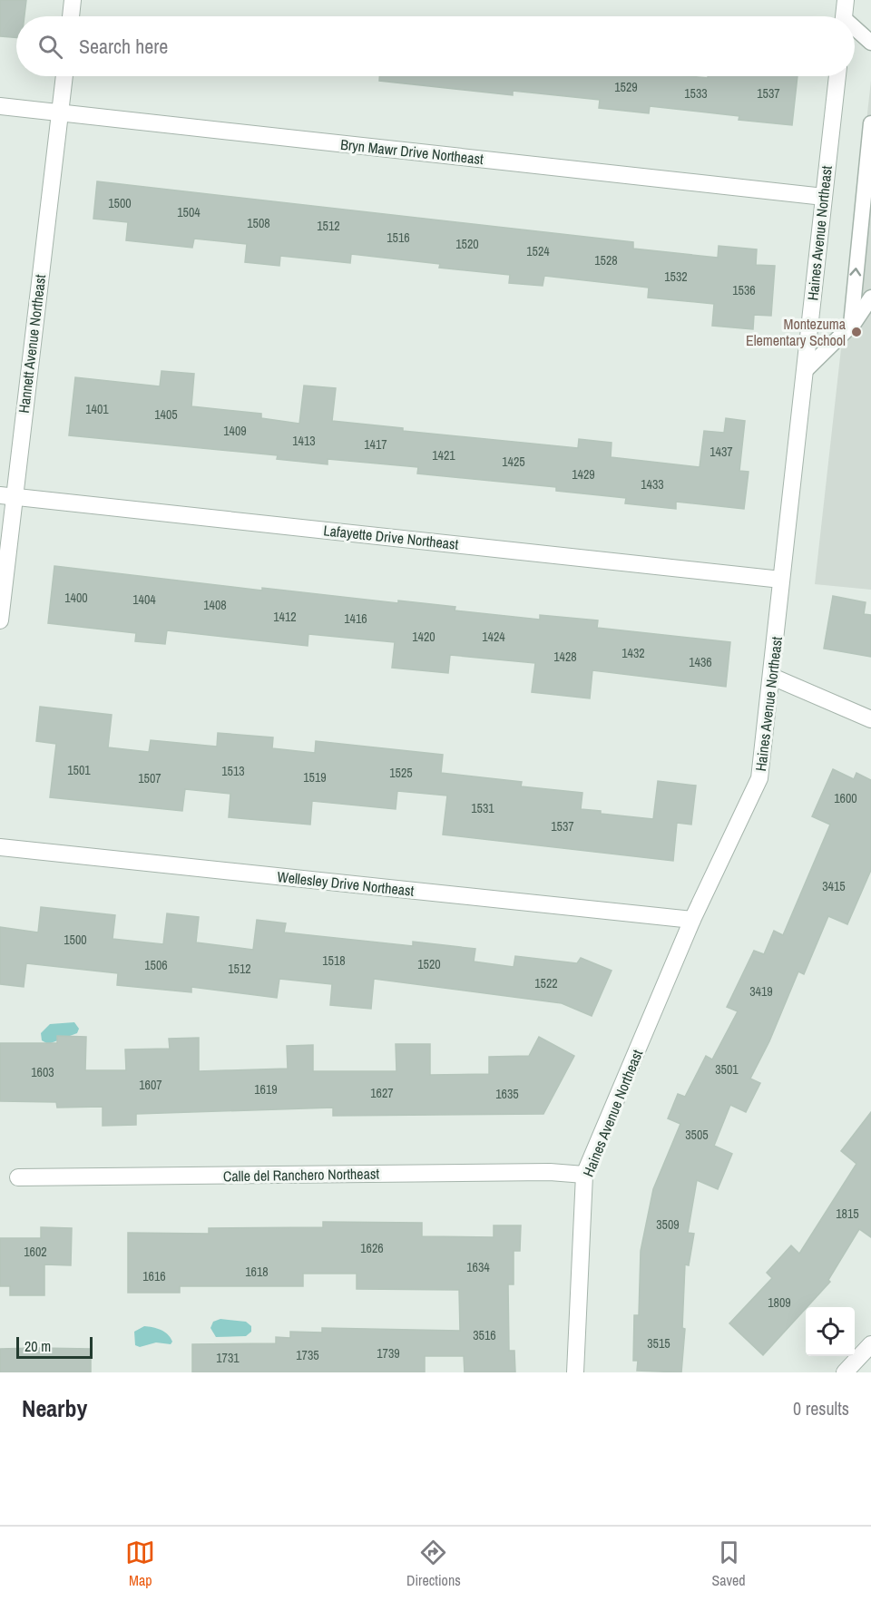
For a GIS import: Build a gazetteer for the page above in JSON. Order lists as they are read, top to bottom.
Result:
{
  "streets": {
    "street": [
      "Bryn Mawr Drive Northeast",
      "Haines Avenue Northeast",
      "Hannett Avenue Northeast",
      "Lafayette Drive Northeast",
      "Wellesley Drive Northeast",
      "Calle del Ranchero Northeast"
    ]
  },
  "crossings": [
    ["Bryn Mawr Drive Northeast", "Haines Avenue Northeast"],
    ["Bryn Mawr Drive Northeast", "Hannett Avenue Northeast"],
    ["Haines Avenue Northeast", "Lafayette Drive Northeast"],
    ["Haines Avenue Northeast", "Wellesley Drive Northeast"],
    ["Haines Avenue Northeast", "Calle del Ranchero Northeast"],
    ["Hannett Avenue Northeast", "Lafayette Drive Northeast"]
  ],
  "places": ["Montezuma Elementary School"],
  "house_numbers": [
    "1529",
    "1533",
    "1537",
    "1500",
    "1504",
    "1508",
    "1512",
    "1516",
    "1520",
    "1524",
    "1528",
    "1532",
    "1536",
    "1401",
    "1405",
    "1409",
    "1413",
    "1417",
    "1437",
    "1421",
    "1425",
    "1429",
    "1433",
    "1400",
    "1404",
    "1408",
    "1412",
    "1416",
    "1420",
    "1424",
    "1432",
    "1428",
    "1436",
    "1501",
    "1513",
    "1525",
    "1519",
    "1507",
    "1600",
    "1531",
    "1537",
    "3415",
    "1500",
    "1518",
    "1520",
    "1506",
    "1512",
    "1522",
    "3419",
    "3501",
    "1603",
    "1607",
    "1619",
    "1627",
    "1635",
    "3505",
    "1815",
    "3509",
    "1626",
    "1602",
    "1634",
    "1618",
    "1616",
    "1809",
    "3516",
    "3515",
    "1739",
    "1735",
    "1731"
  ],
  "scale_bar": "20 m",
  "page": {
    "search": "Search here",
    "scale": "20 m",
    "heading": ["Nearby", "0 results"],
    "nav": ["Map", "Directions", "Saved"]
  }
}
